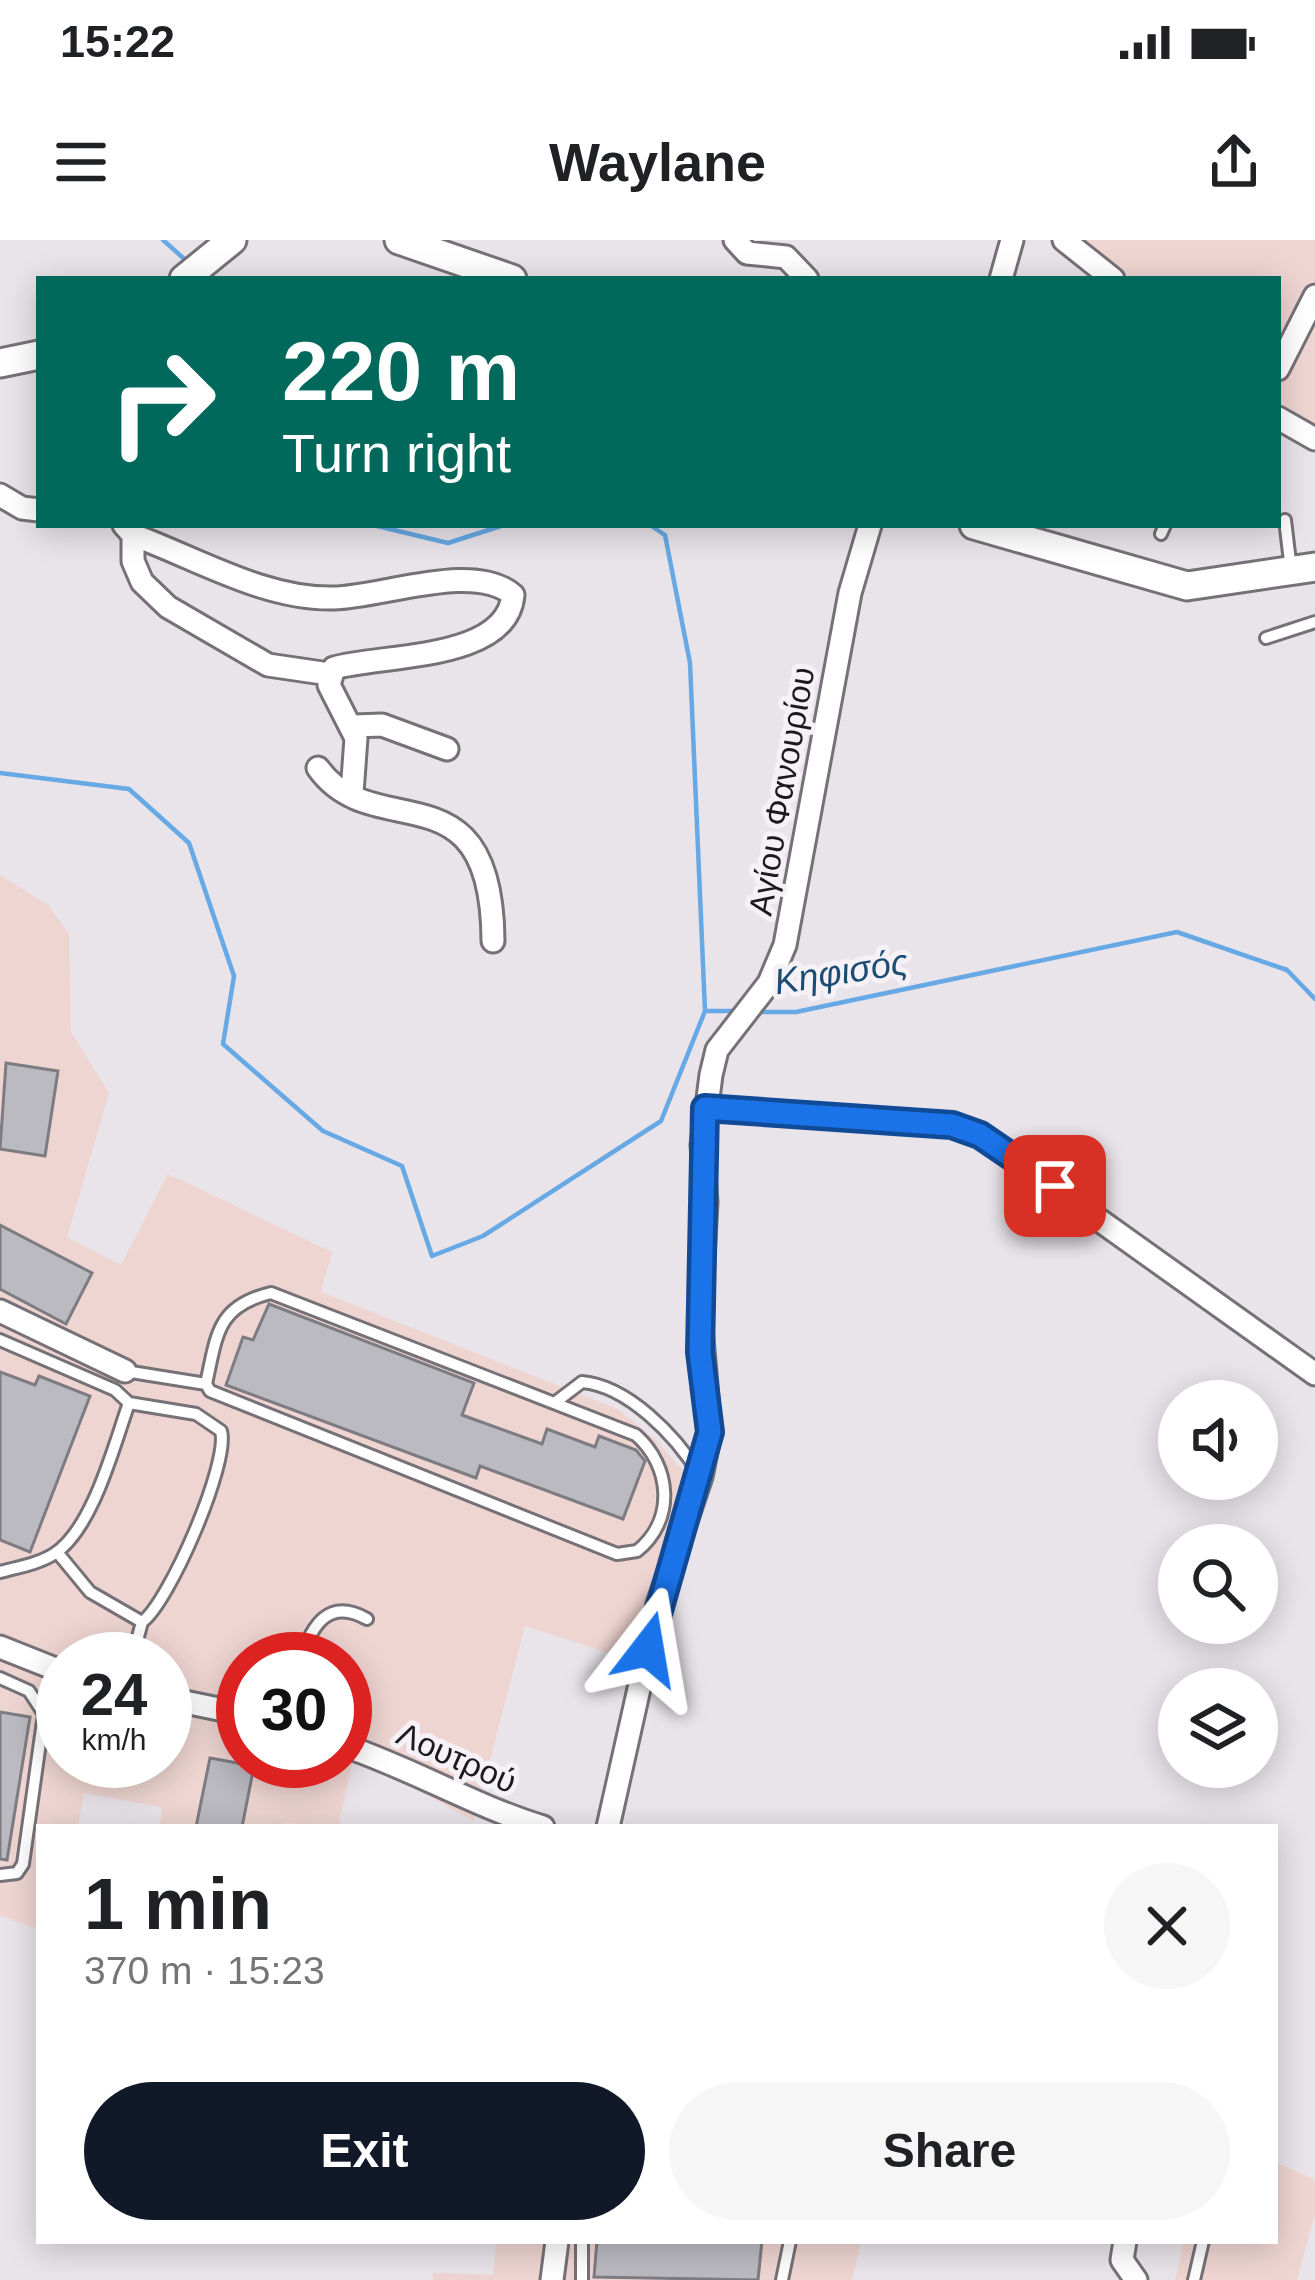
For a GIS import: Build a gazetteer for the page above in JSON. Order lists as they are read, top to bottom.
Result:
{
  "streets": {
    "street": ["Αγίου Φανουρίου", "Λουτρού"]
  },
  "water": ["Κηφισός"],
  "page": {
    "status": "15:22",
    "header": "Waylane",
    "turn": ["220 m", "Turn right"],
    "speed": "24 km/h",
    "limit": "30",
    "heading": ["1 min", "370 m · 15:23"],
    "buttons": ["Exit", "Share"]
  }
}
